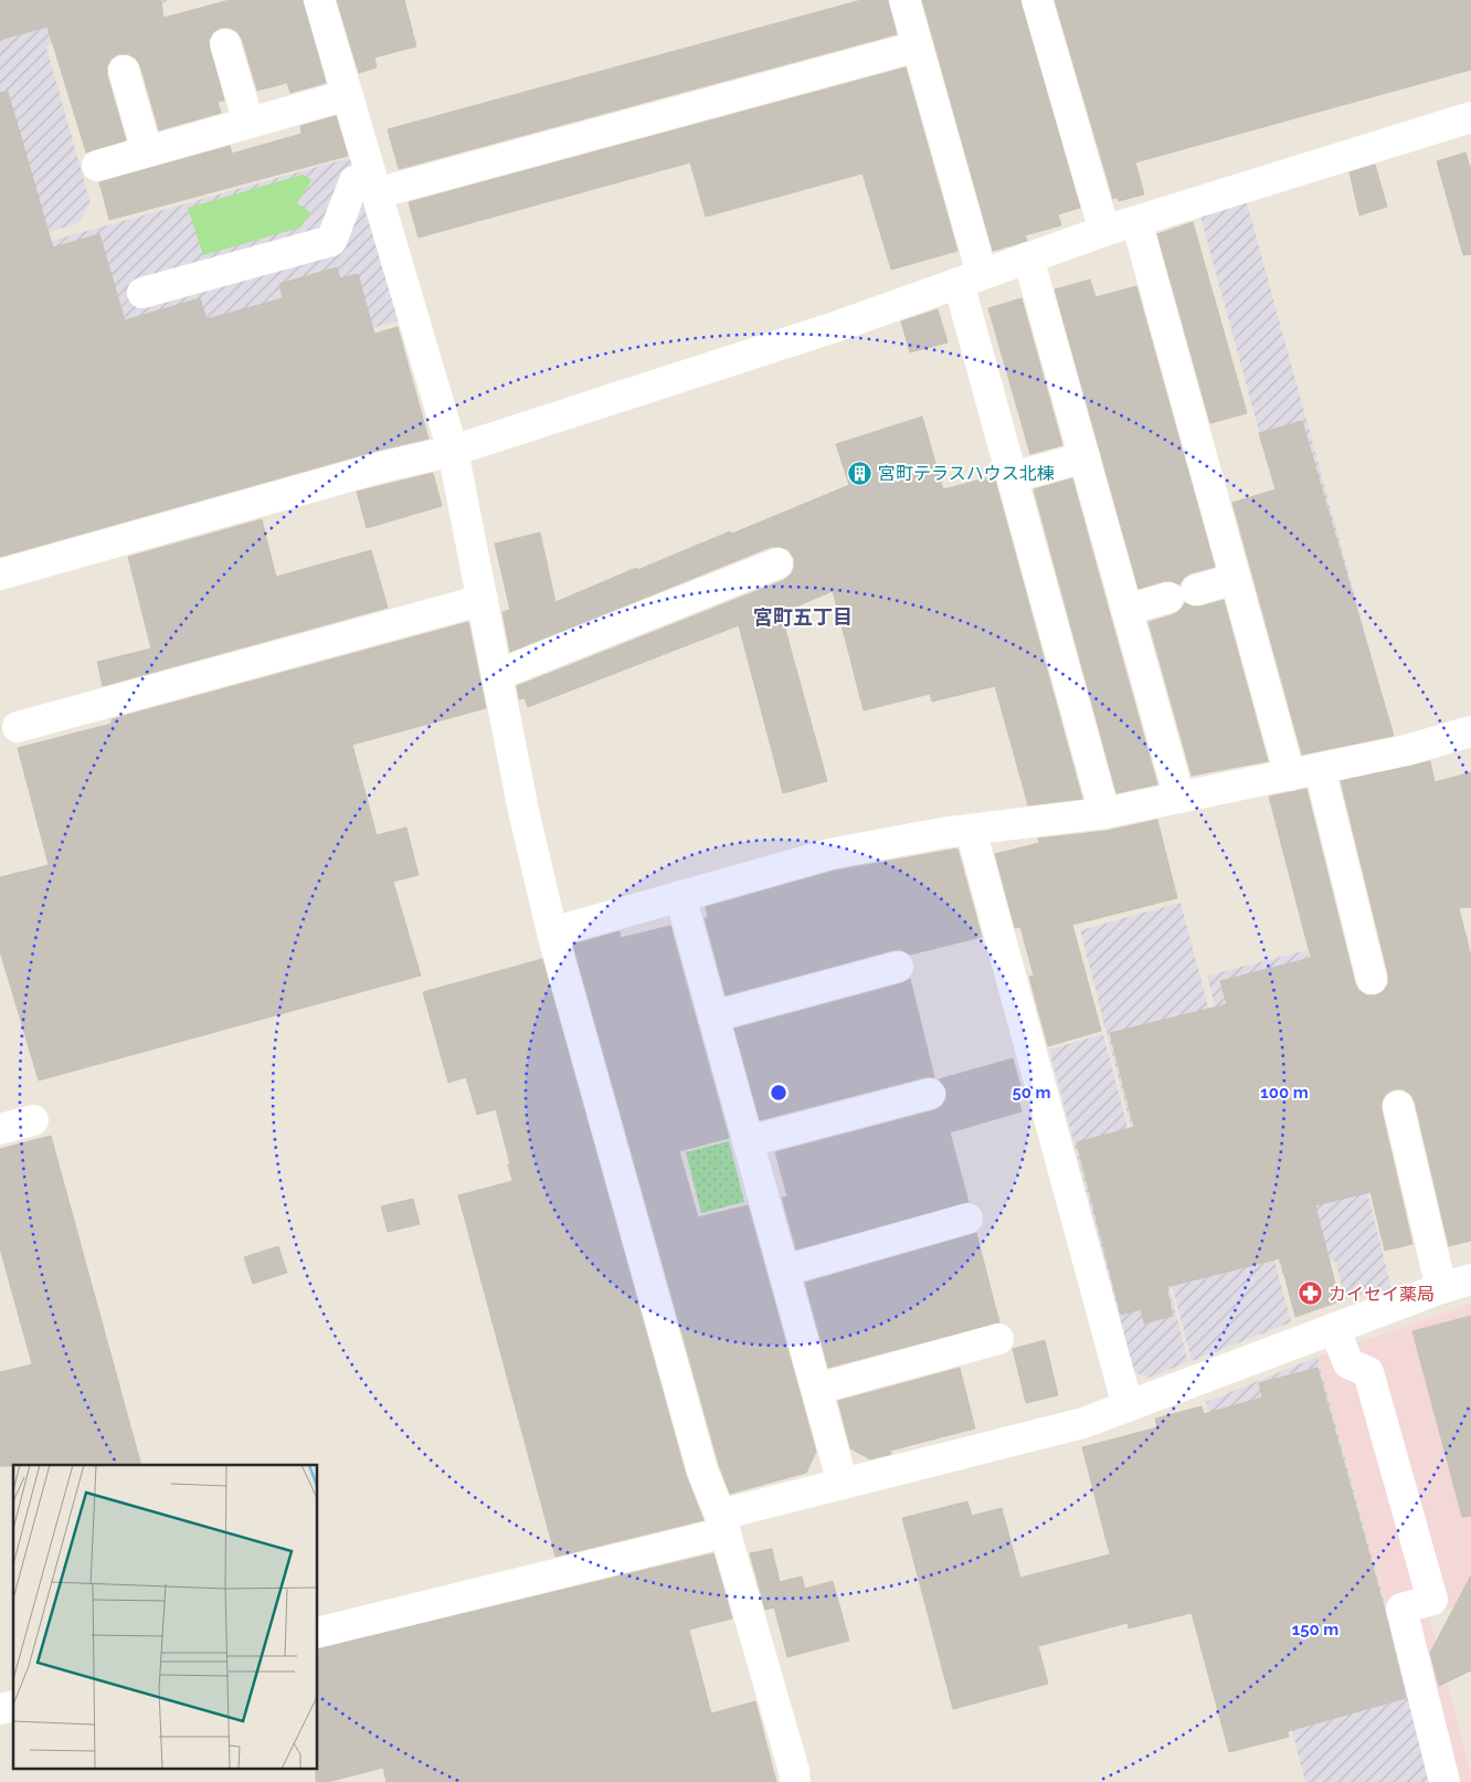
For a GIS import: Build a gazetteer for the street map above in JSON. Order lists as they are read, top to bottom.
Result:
{
  "districts": ["宮町五丁目"],
  "places": {
    "building": ["宮町テラスハウス北棟"],
    "pharmacy": ["カイセイ薬局"]
  },
  "rings": ["50 m", "100 m", "150 m"]
}
